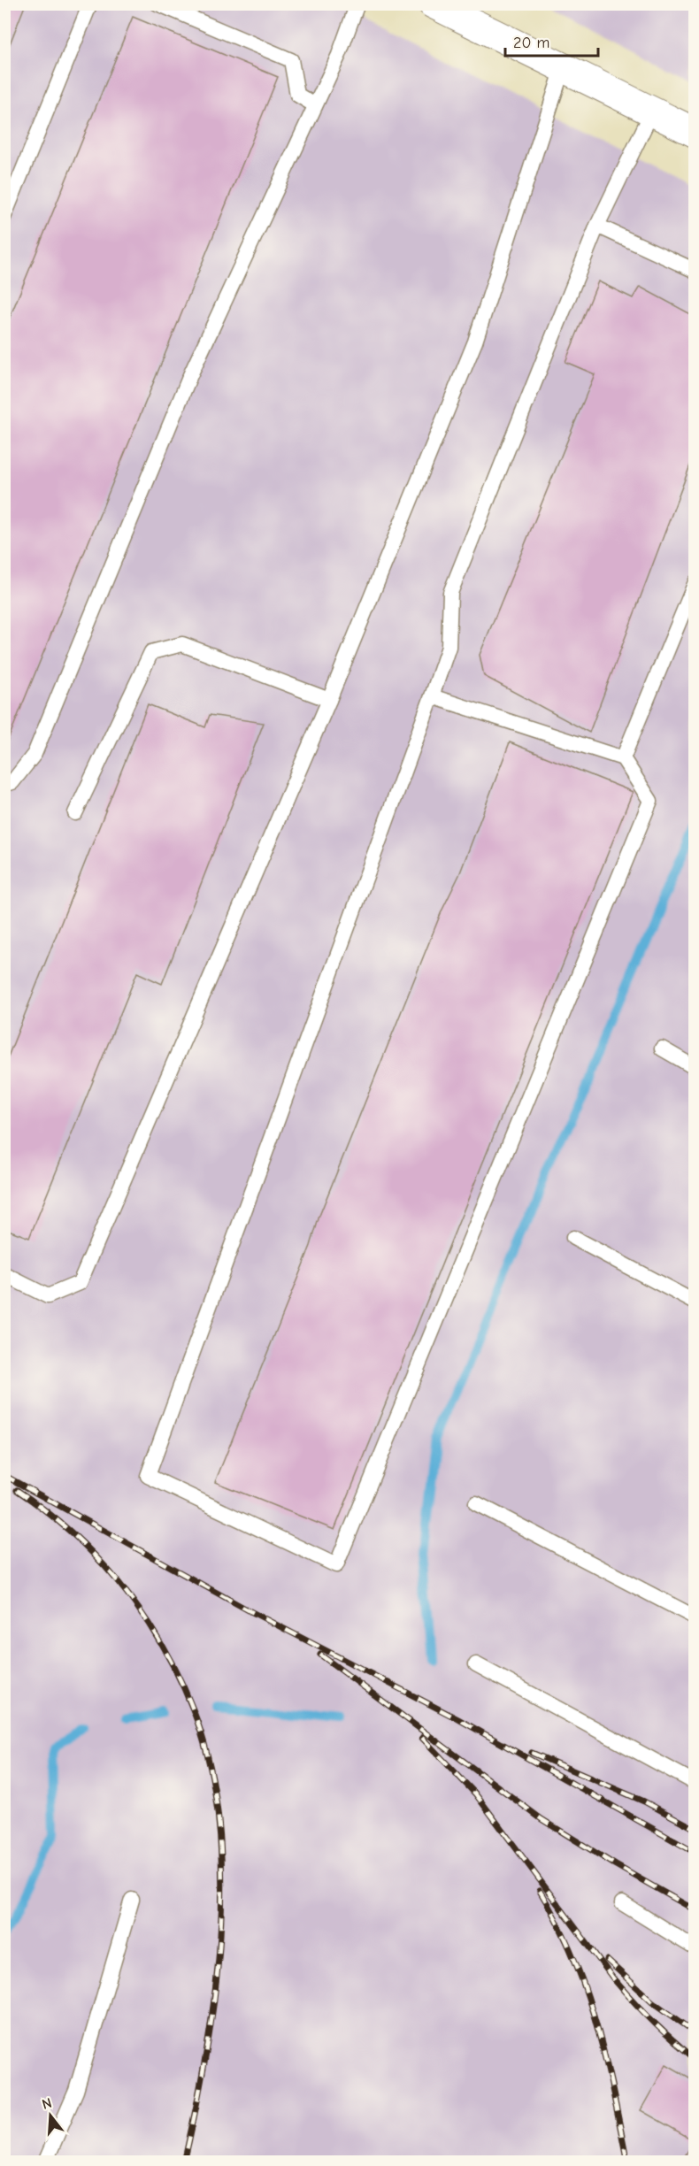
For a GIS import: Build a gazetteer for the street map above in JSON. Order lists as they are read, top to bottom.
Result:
{
  "scale_bar": "20 m",
  "north": "top"
}
